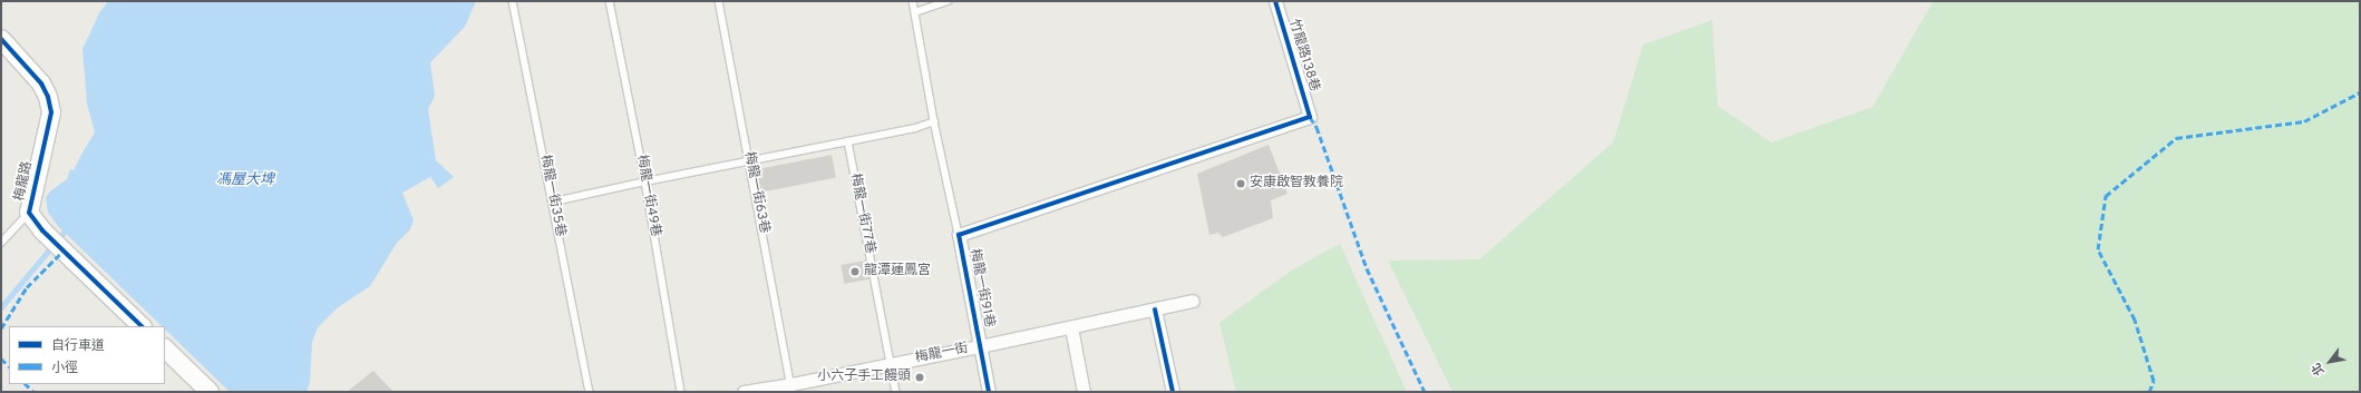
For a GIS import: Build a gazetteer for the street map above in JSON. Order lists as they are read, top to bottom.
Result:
{
  "streets": {
    "street": [
      "竹龍路138巷",
      "梅龍路",
      "梅龍一街91巷",
      "梅龍一街"
    ],
    "lane": [
      "梅龍一街63巷",
      "梅龍一街35巷",
      "梅龍一街49巷",
      "梅龍一街77巷"
    ]
  },
  "crossings": [
    ["竹龍路138巷", "梅龍一街91巷"],
    ["梅龍一街63巷", "梅龍一街"],
    ["梅龍一街77巷", "梅龍一街"],
    ["梅龍一街91巷", "梅龍一街"]
  ],
  "water": ["馮屋大埤"],
  "places": ["安康啟智教養院", "龍潭蓮鳳宮", "小六子手工饅頭"],
  "legend": ["自行車道", "小徑"],
  "north": "bottom left"
}
